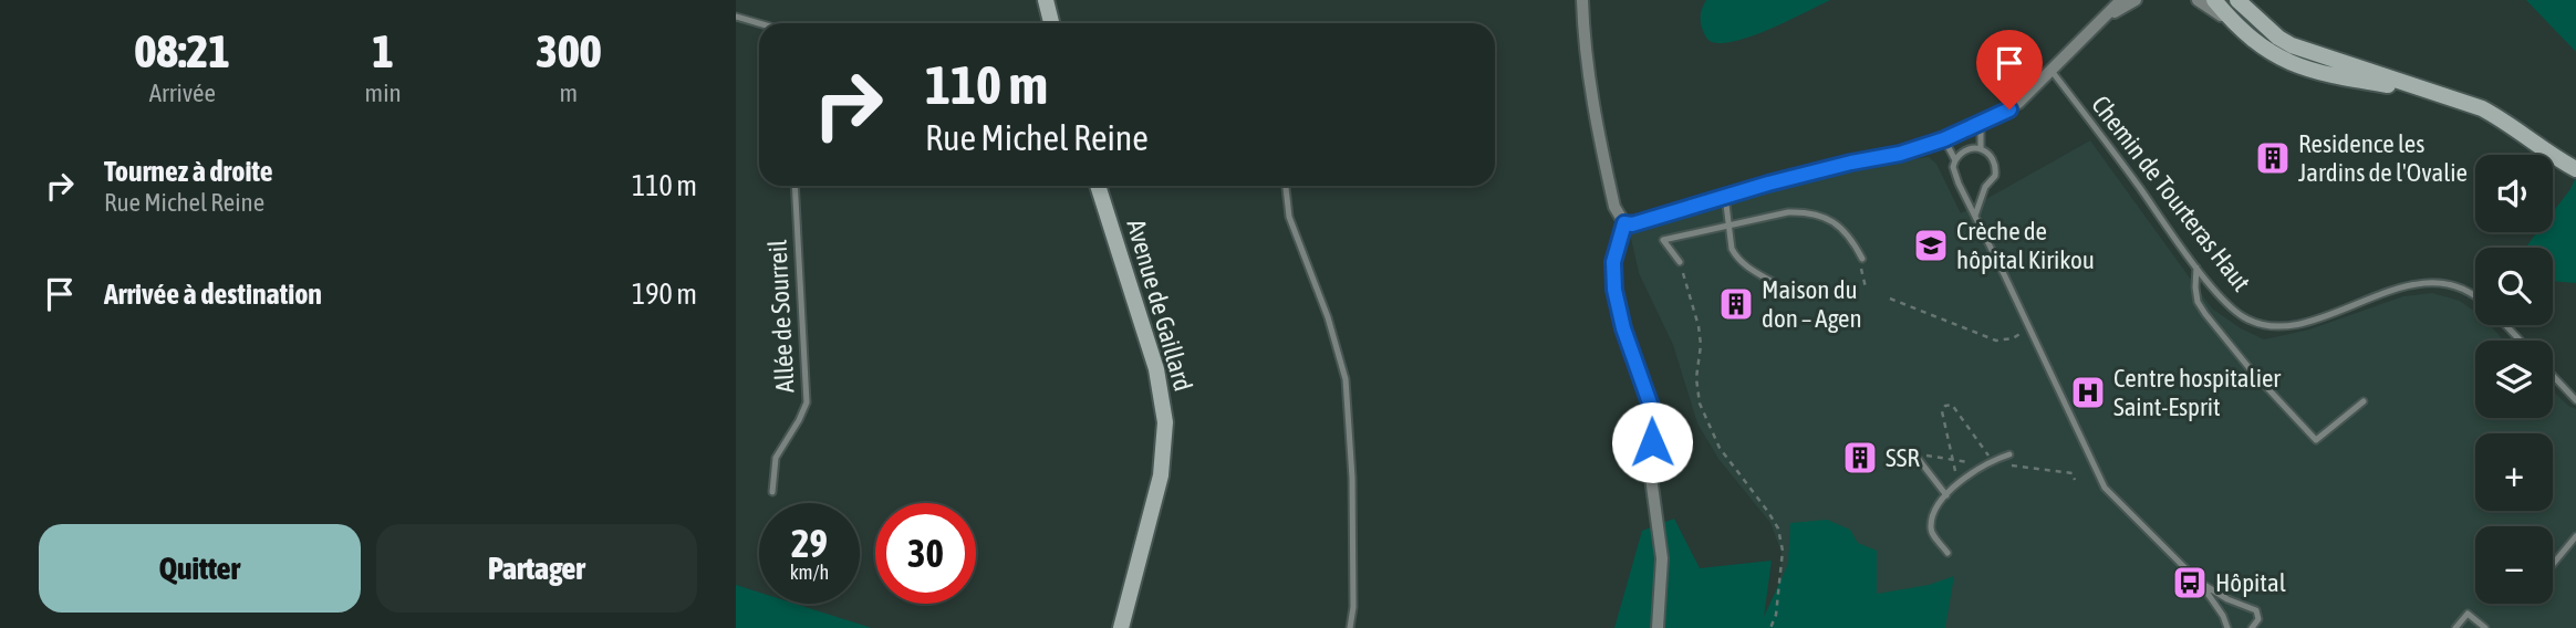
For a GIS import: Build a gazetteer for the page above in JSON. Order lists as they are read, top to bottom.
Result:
{
  "streets": {
    "main road": ["Avenue de Gaillard"],
    "lane": ["Chemin de Tourteras Haut", "Allée de Sourreil"]
  },
  "places": {
    "building": ["Residence les Jardins de l'Ovalie", "Maison du don – Agen", "SSR"],
    "school or university": ["Crèche de hôpital Kirikou"],
    "hospital": ["Centre hospitalier Saint-Esprit"],
    "bus stop": ["Hôpital"]
  },
  "page": {
    "eta": [
      "08:21",
      "Arrivée",
      "1",
      "min",
      "300",
      "m"
    ],
    "turn": ["110 m", "Rue Michel Reine"],
    "list": [
      {
        "name": "Tournez à droite",
        "note": "Rue Michel Reine",
        "value": "110 m"
      },
      {
        "name": "Arrivée à destination",
        "value": "190 m"
      }
    ],
    "map_buttons": ["+", "−"],
    "speed": "29 km/h",
    "limit": "30",
    "buttons": ["Quitter", "Partager"]
  }
}
